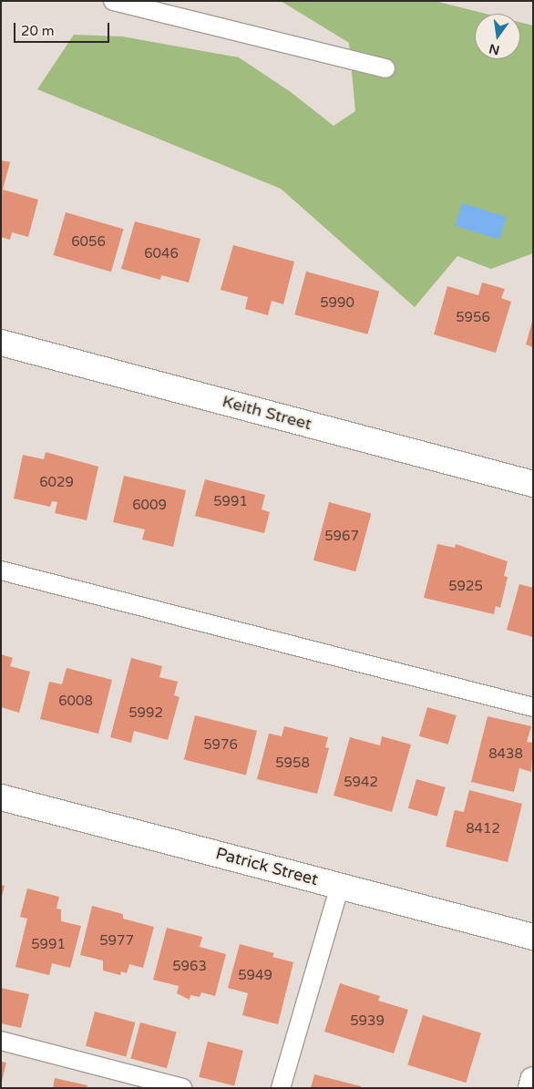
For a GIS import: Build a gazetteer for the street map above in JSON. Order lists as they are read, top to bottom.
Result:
{
  "streets": {
    "street": ["Keith Street", "Patrick Street"]
  },
  "house_numbers": [
    "6056",
    "6046",
    "5990",
    "5956",
    "6029",
    "5991",
    "6009",
    "5967",
    "5925",
    "6008",
    "5992",
    "5976",
    "8438",
    "5958",
    "5942",
    "8412",
    "5977",
    "5991",
    "5963",
    "5949",
    "5939"
  ],
  "scale_bar": "20 m",
  "north": "bottom"
}
